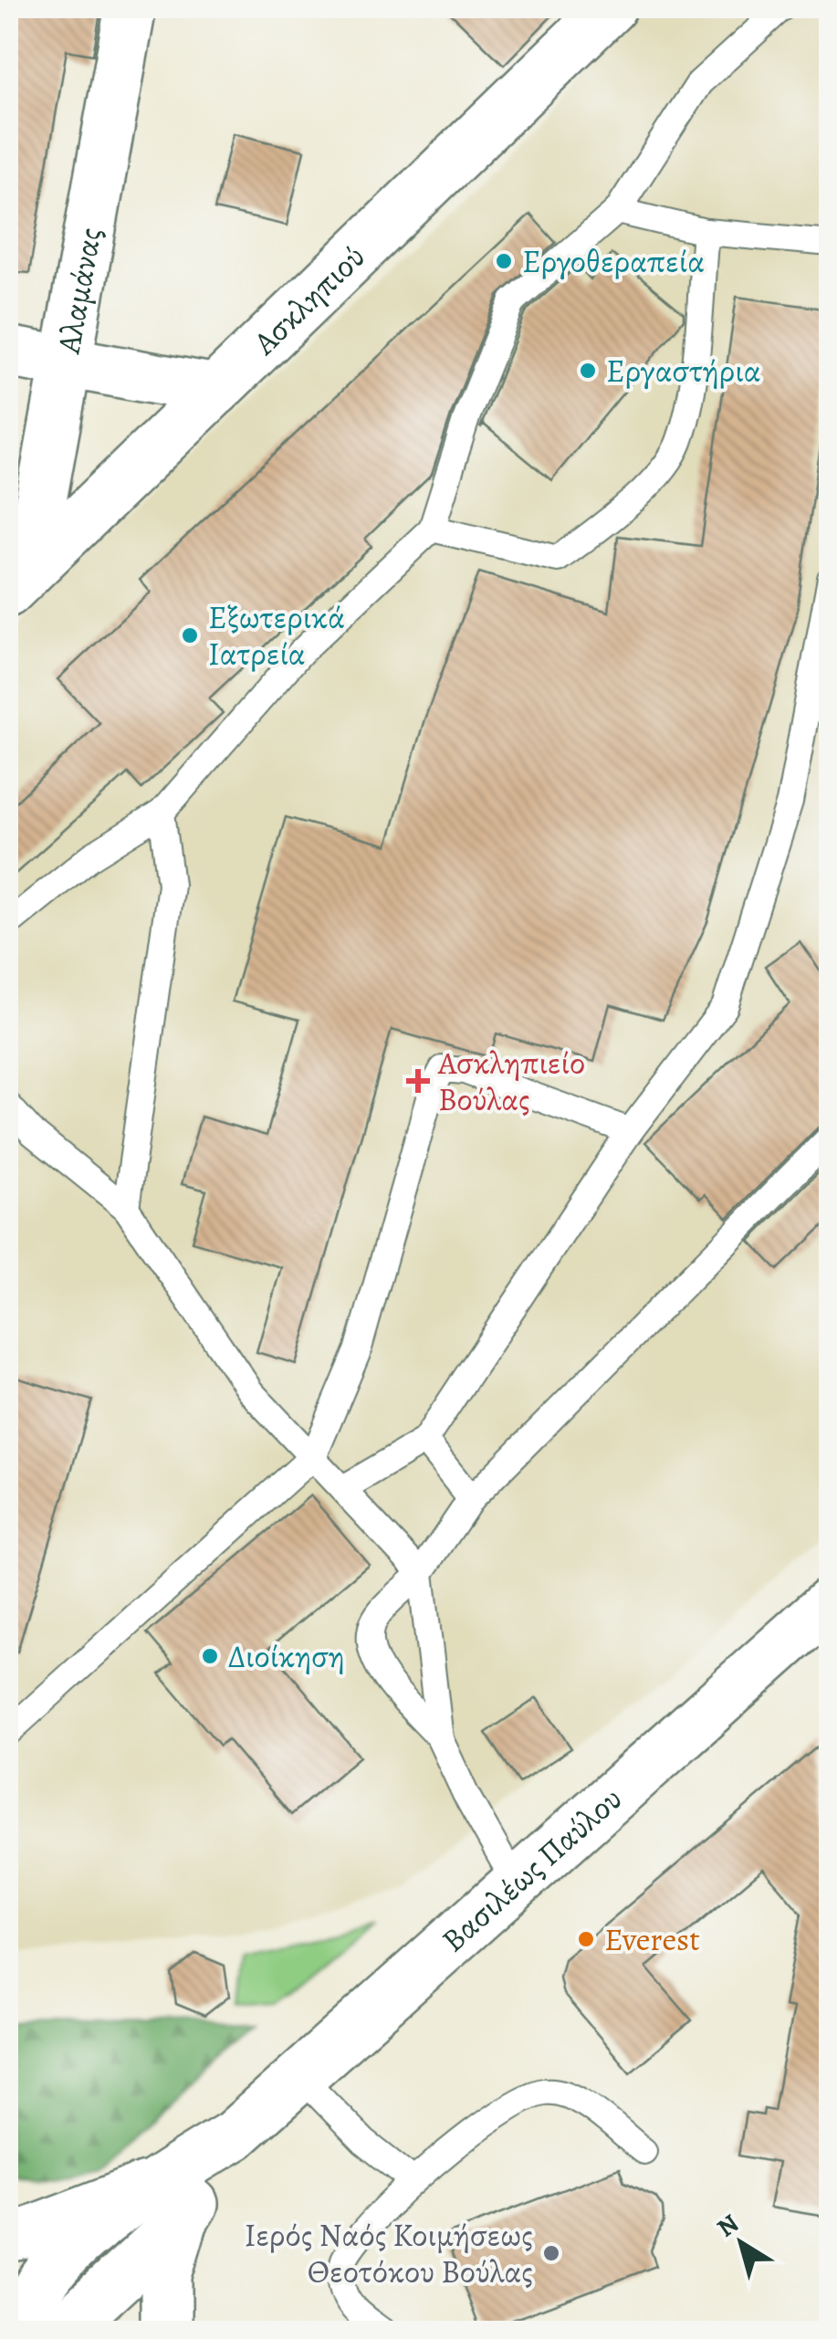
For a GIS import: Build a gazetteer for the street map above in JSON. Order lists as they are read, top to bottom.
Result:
{
  "streets": {
    "main road": ["Αλαμάνας", "Ασκληπιού", "Βασιλέως Παύλου"]
  },
  "crossings": [
    ["Αλαμάνας", "Ασκληπιού"]
  ],
  "places": {
    "other": [
      "Εργοθεραπεία",
      "Εργαστήρια",
      "Εξωτερικά Ιατρεία",
      "Διοίκηση",
      "Everest",
      "Ιερός Ναός Κοιμήσεως Θεοτόκου Βούλας"
    ],
    "health": ["Ασκληπιείο Βούλας"]
  },
  "north": "top left"
}
